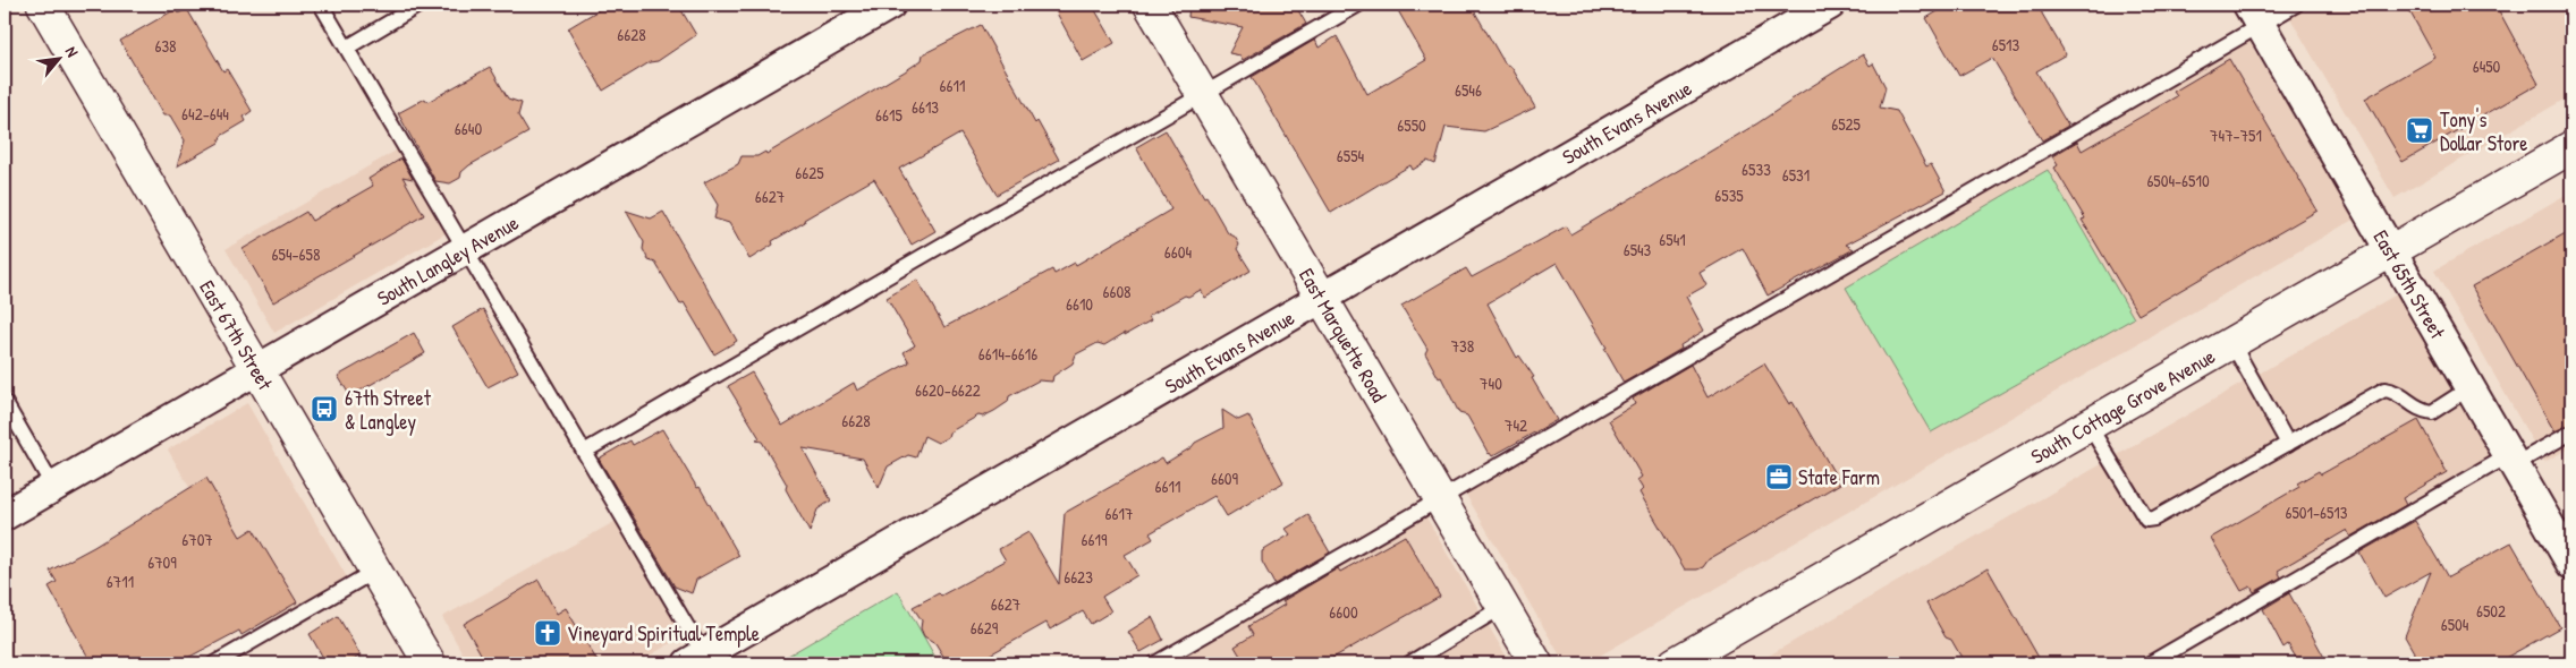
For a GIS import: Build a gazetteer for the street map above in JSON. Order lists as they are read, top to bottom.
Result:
{
  "streets": {
    "street": [
      "South Evans Avenue",
      "South Langley Avenue",
      "East 65th Street",
      "East 67th Street",
      "East Marquette Road",
      "South Cottage Grove Avenue"
    ]
  },
  "crossings": [
    ["South Evans Avenue", "East Marquette Road"],
    ["South Langley Avenue", "East 67th Street"],
    ["East 65th Street", "South Cottage Grove Avenue"]
  ],
  "places": {
    "supermarket": ["Tony's Dollar Store"],
    "bus stop": ["67th Street & Langley"],
    "office": ["State Farm"],
    "church": ["Vineyard Spiritual Temple"]
  },
  "house_numbers": [
    "6628",
    "6513",
    "638",
    "6450",
    "6611",
    "6546",
    "6613",
    "642-644",
    "6615",
    "6525",
    "6550",
    "6640",
    "747-751",
    "6554",
    "6533",
    "6625",
    "6531",
    "6504-6510",
    "6535",
    "6627",
    "6541",
    "6543",
    "6604",
    "654-658",
    "6608",
    "6610",
    "738",
    "6614-6616",
    "740",
    "6620-6622",
    "6628",
    "742",
    "6609",
    "6611",
    "6501-6513",
    "6617",
    "6707",
    "6619",
    "6709",
    "6623",
    "6711",
    "6627",
    "6502",
    "6600",
    "6504",
    "6629"
  ],
  "north": "top right"
}
